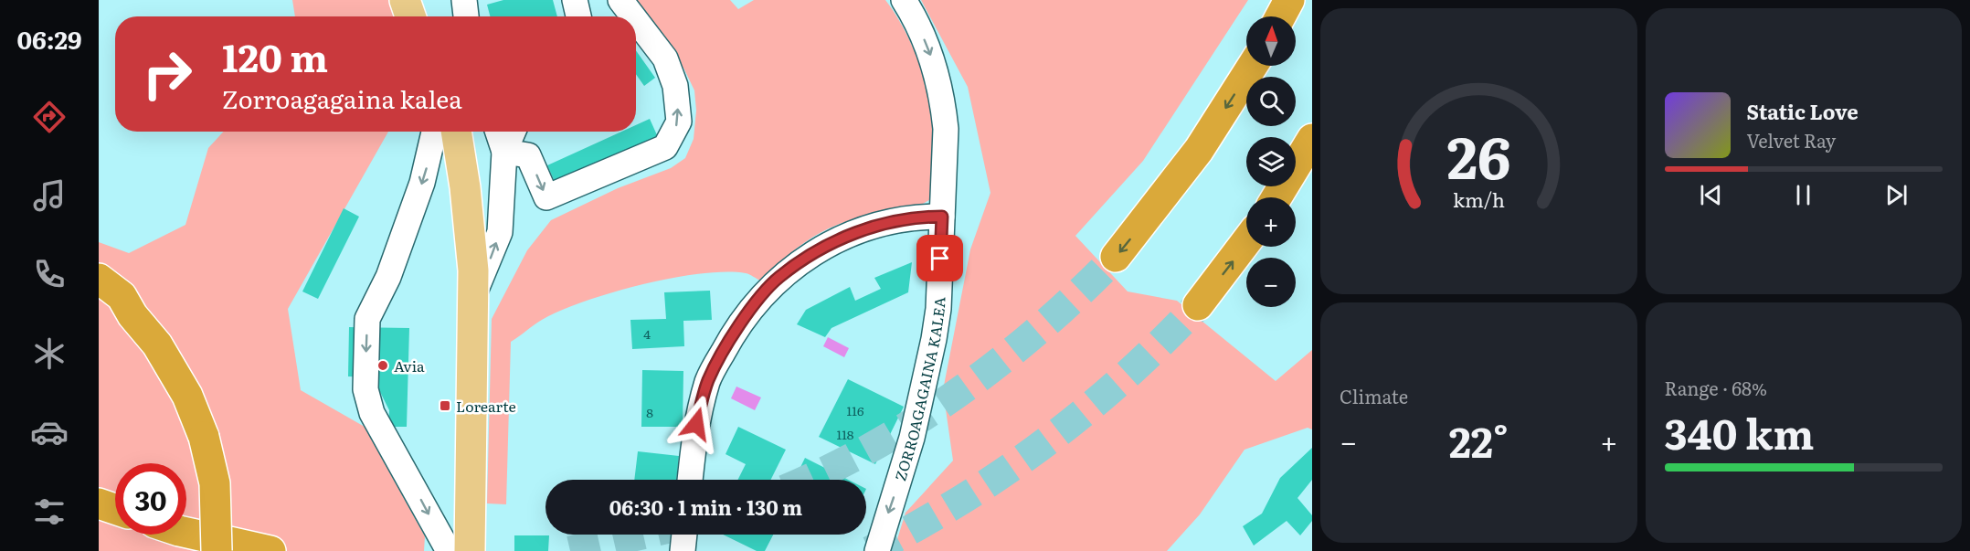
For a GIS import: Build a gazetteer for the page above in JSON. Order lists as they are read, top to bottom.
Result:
{
  "streets": {
    "street": ["ZORROAGAGAINA KALEA"]
  },
  "one_way": ["ZORROAGAGAINA KALEA"],
  "places": {
    "other": ["Avia"],
    "transit": ["Lorearte"]
  },
  "house_numbers": [
    "4",
    "116",
    "8",
    "118"
  ],
  "north": "top",
  "page": {
    "tabs": "06:29",
    "map_buttons": ["+", "−"],
    "turn": ["120 m", "Zorroagagaina kalea"],
    "song": ["Static Love", "Velvet Ray"],
    "tile": [
      "Climate",
      ["Range · 68%", "340 km"]
    ],
    "heat": ["−", "22°", "+"],
    "limit": "30",
    "trip": "06:30 · 1 min · 130 m",
    "gauge": ["26", "km/h"]
  }
}
